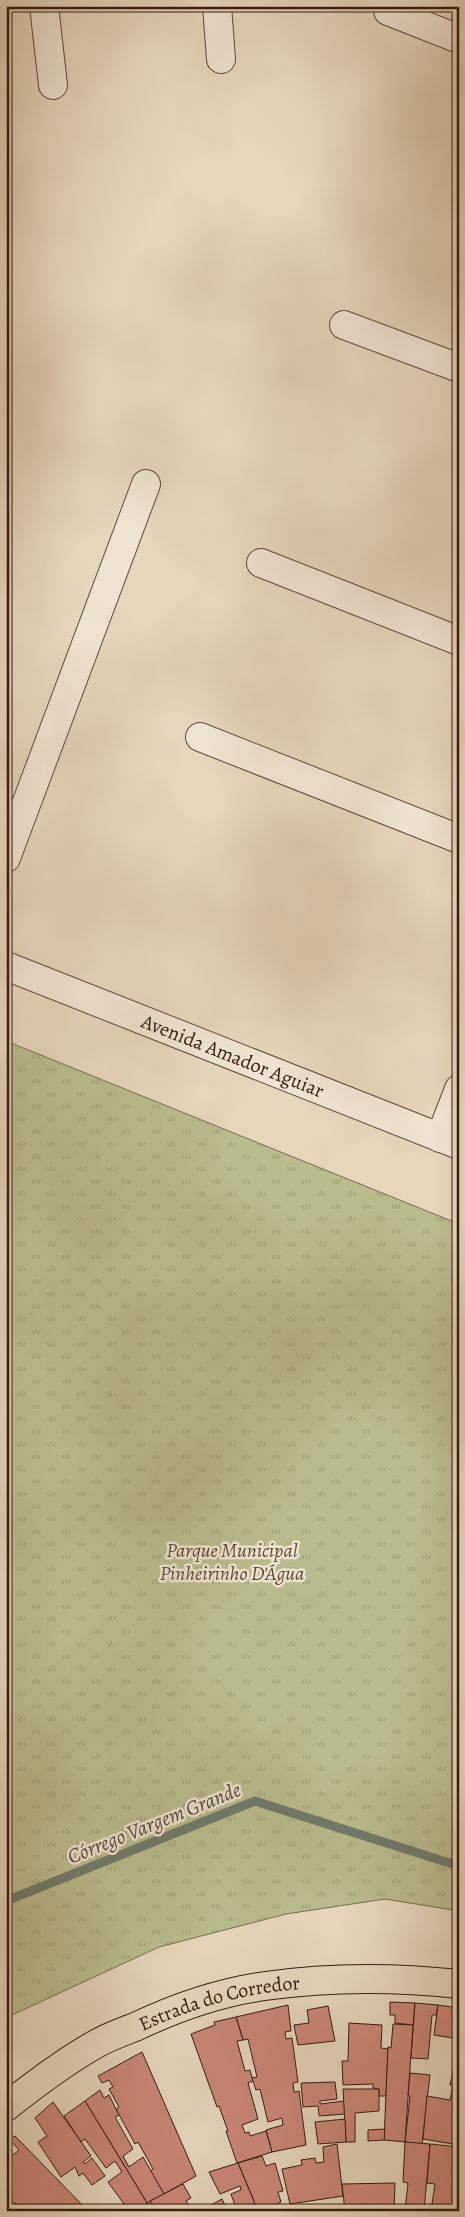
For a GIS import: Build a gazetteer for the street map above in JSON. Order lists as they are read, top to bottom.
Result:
{
  "streets": {
    "main road": ["Estrada do Corredor"],
    "street": ["Avenida Amador Aguiar"]
  },
  "water": ["Córrego Vargem Grande"],
  "parks": ["Parque Municipal Pinheirinho D'Água"]
}
